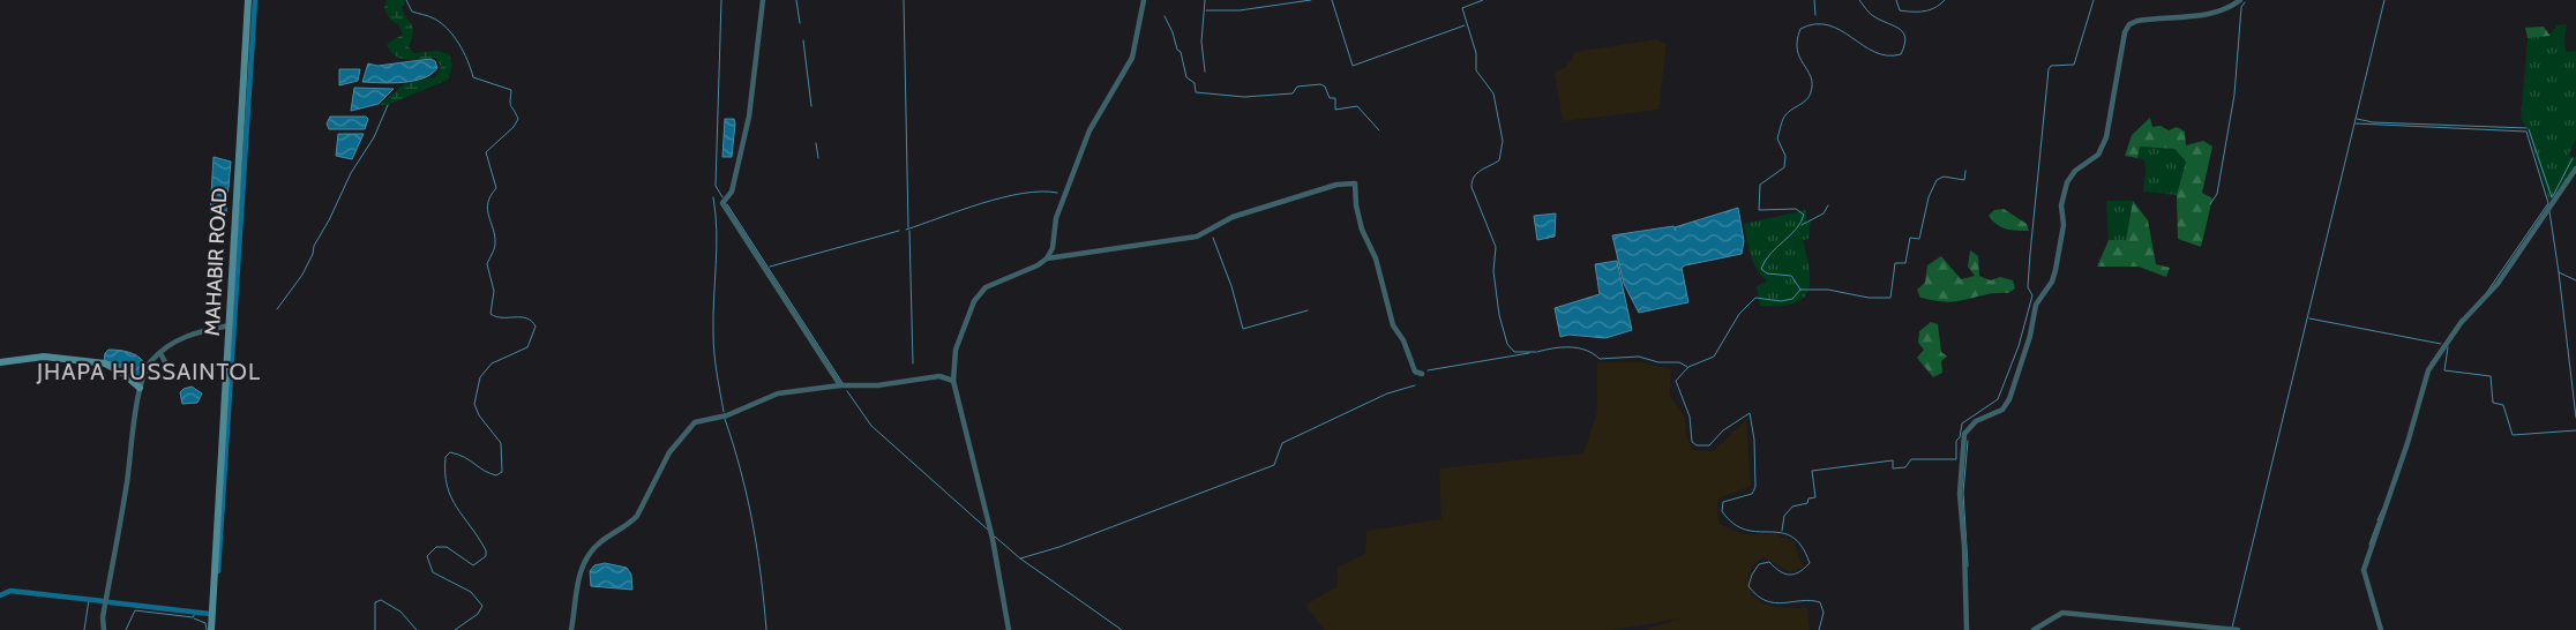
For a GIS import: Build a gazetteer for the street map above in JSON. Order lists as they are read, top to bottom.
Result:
{
  "streets": {
    "street": ["MAHABIR ROAD"]
  },
  "districts": ["JHAPA HUSSAINTOL"]
}
